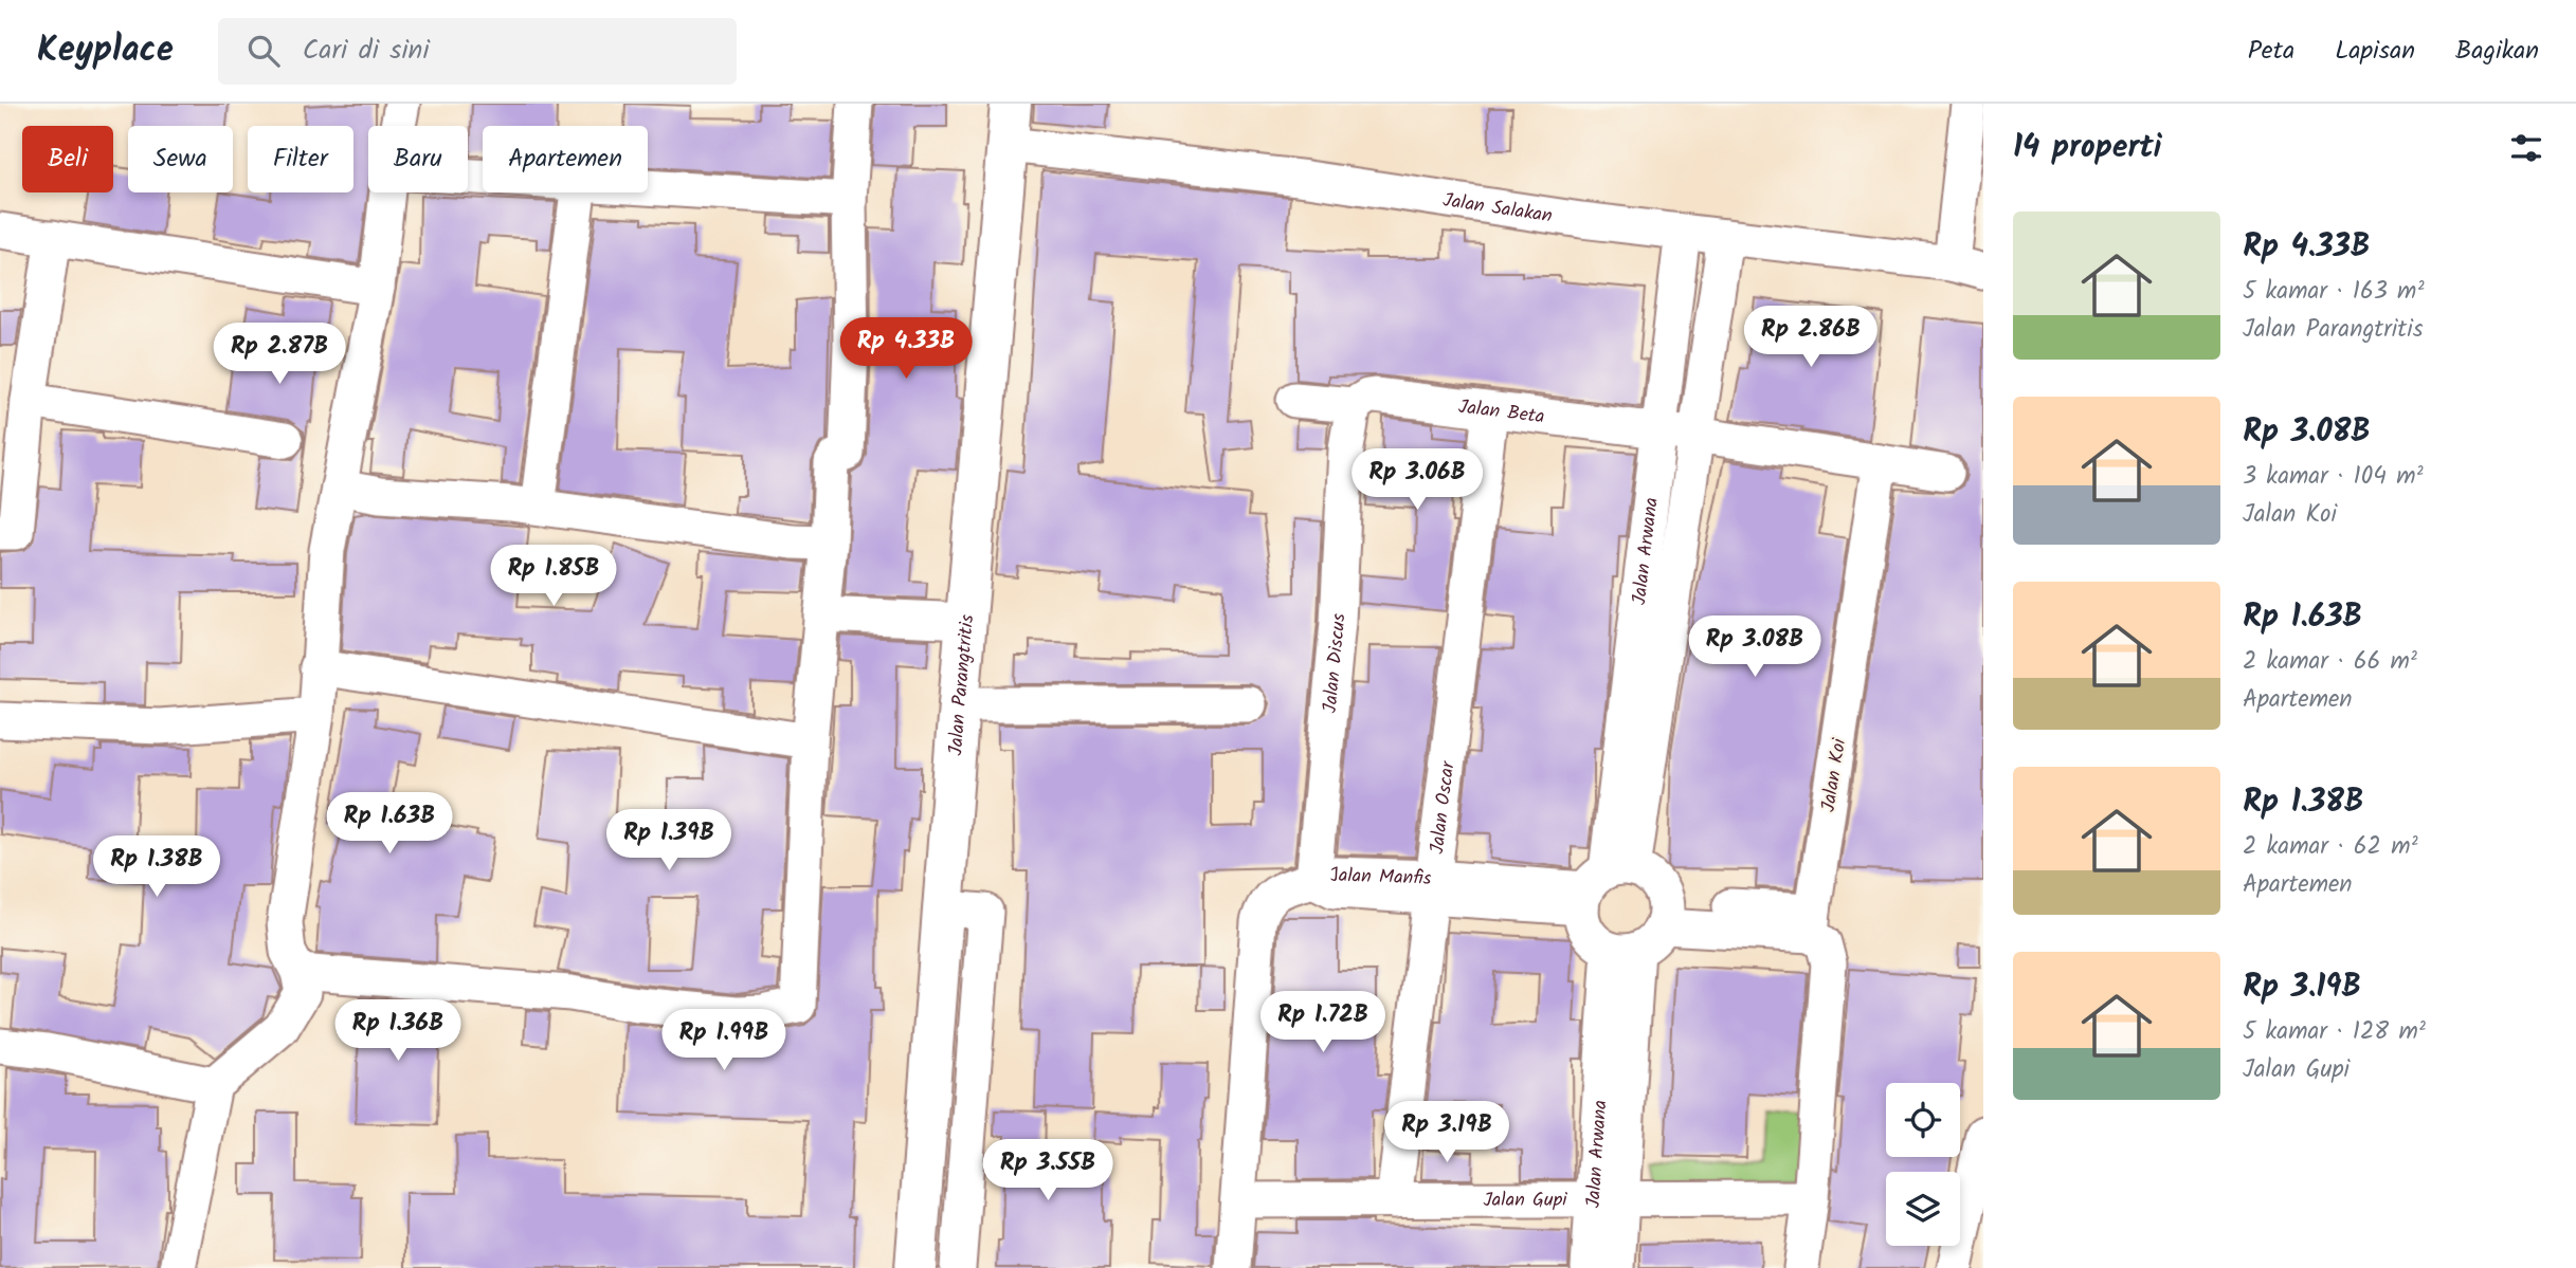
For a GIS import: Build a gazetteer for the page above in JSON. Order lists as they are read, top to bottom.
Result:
{
  "streets": {
    "main road": ["Jalan Parangtritis"],
    "street": [
      "Jalan Salakan",
      "Jalan Beta",
      "Jalan Arwana",
      "Jalan Discus",
      "Jalan Koi",
      "Jalan Oscar",
      "Jalan Manfis",
      "Jalan Gupi"
    ]
  },
  "crossings": [
    ["Jalan Salakan", "Jalan Arwana"],
    ["Jalan Salakan", "Jalan Parangtritis"],
    ["Jalan Beta", "Jalan Arwana"],
    ["Jalan Beta", "Jalan Discus"],
    ["Jalan Beta", "Jalan Oscar"],
    ["Jalan Arwana", "Jalan Manfis"],
    ["Jalan Arwana", "Jalan Gupi"],
    ["Jalan Discus", "Jalan Manfis"],
    ["Jalan Oscar", "Jalan Manfis"],
    ["Jalan Oscar", "Jalan Gupi"],
    ["Jalan Manfis", "Jalan Gupi"]
  ],
  "page": {
    "header": "Keyplace",
    "search": "Cari di sini",
    "nav": ["Peta", "Lapisan", "Bagikan"],
    "heading": "14 properti",
    "chip": [
      "Beli",
      "Sewa",
      "Filter",
      "Baru",
      "Apartemen"
    ],
    "list": [
      {
        "name": "Rp 4.33B",
        "note": "5 kamar · 163 m² · Jalan Parangtritis"
      },
      {
        "name": "Rp 3.08B",
        "note": "3 kamar · 104 m² · Jalan Koi"
      },
      {
        "name": "Rp 1.63B",
        "note": "2 kamar · 66 m² · Apartemen"
      },
      {
        "name": "Rp 1.38B",
        "note": "2 kamar · 62 m² · Apartemen"
      },
      {
        "name": "Rp 3.19B",
        "note": "5 kamar · 128 m² · Jalan Gupi"
      }
    ],
    "price": [
      "Rp 2.86B",
      "Rp 4.33B",
      "Rp 2.87B",
      "Rp 3.06B",
      "Rp 1.85B",
      "Rp 3.08B",
      "Rp 1.63B",
      "Rp 1.39B",
      "Rp 1.38B",
      "Rp 1.72B",
      "Rp 1.36B",
      "Rp 1.99B",
      "Rp 3.19B",
      "Rp 3.55B"
    ]
  }
}
